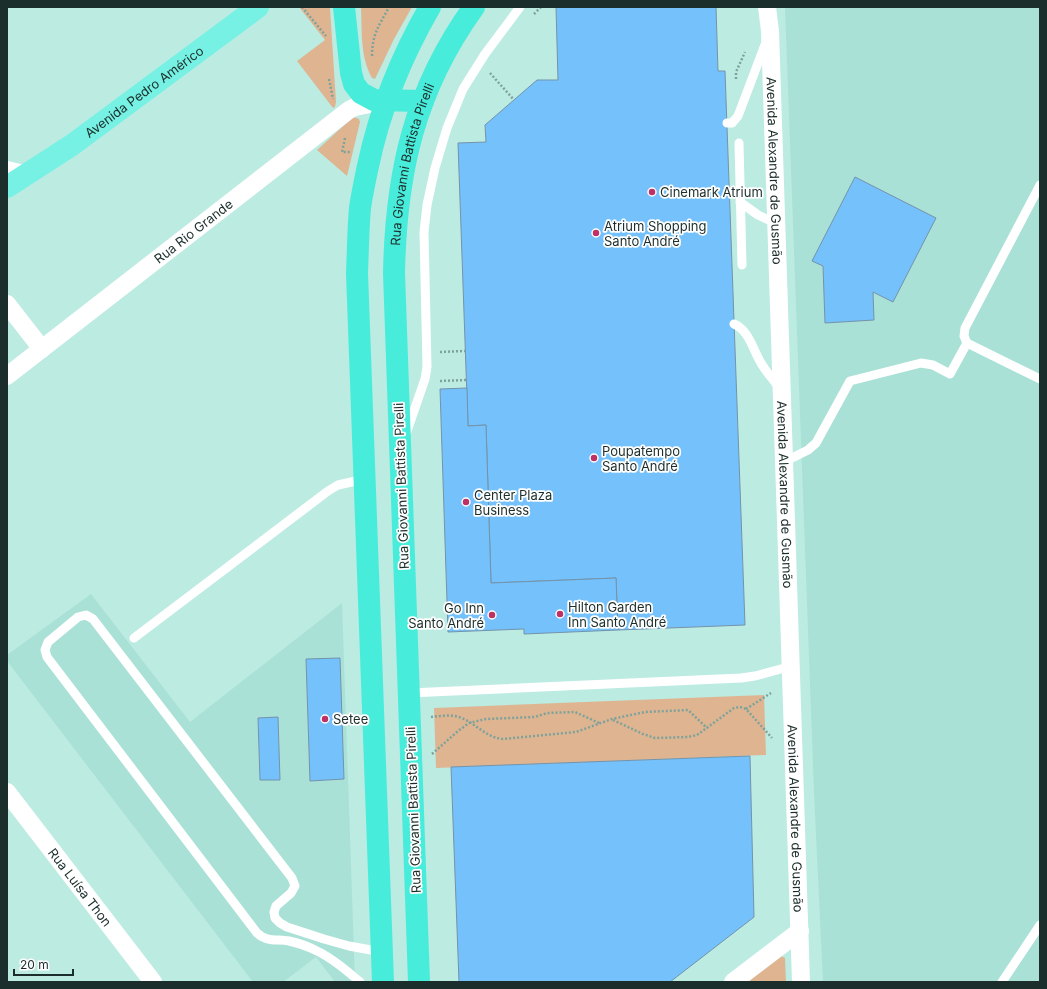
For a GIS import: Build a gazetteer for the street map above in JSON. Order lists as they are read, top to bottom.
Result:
{
  "streets": {
    "highway": ["Rua Giovanni Battista Pirelli"],
    "main road": ["Avenida Pedro Américo"],
    "street": ["Avenida Alexandre de Gusmão", "Rua Rio Grande", "Rua Luísa Thon"]
  },
  "places": [
    "Cinemark Atrium",
    "Atrium Shopping Santo André",
    "Poupatempo Santo André",
    "Center Plaza Business",
    "Hilton Garden Inn Santo André",
    "Go Inn Santo André",
    "Setee"
  ],
  "scale_bar": "20 m"
}
